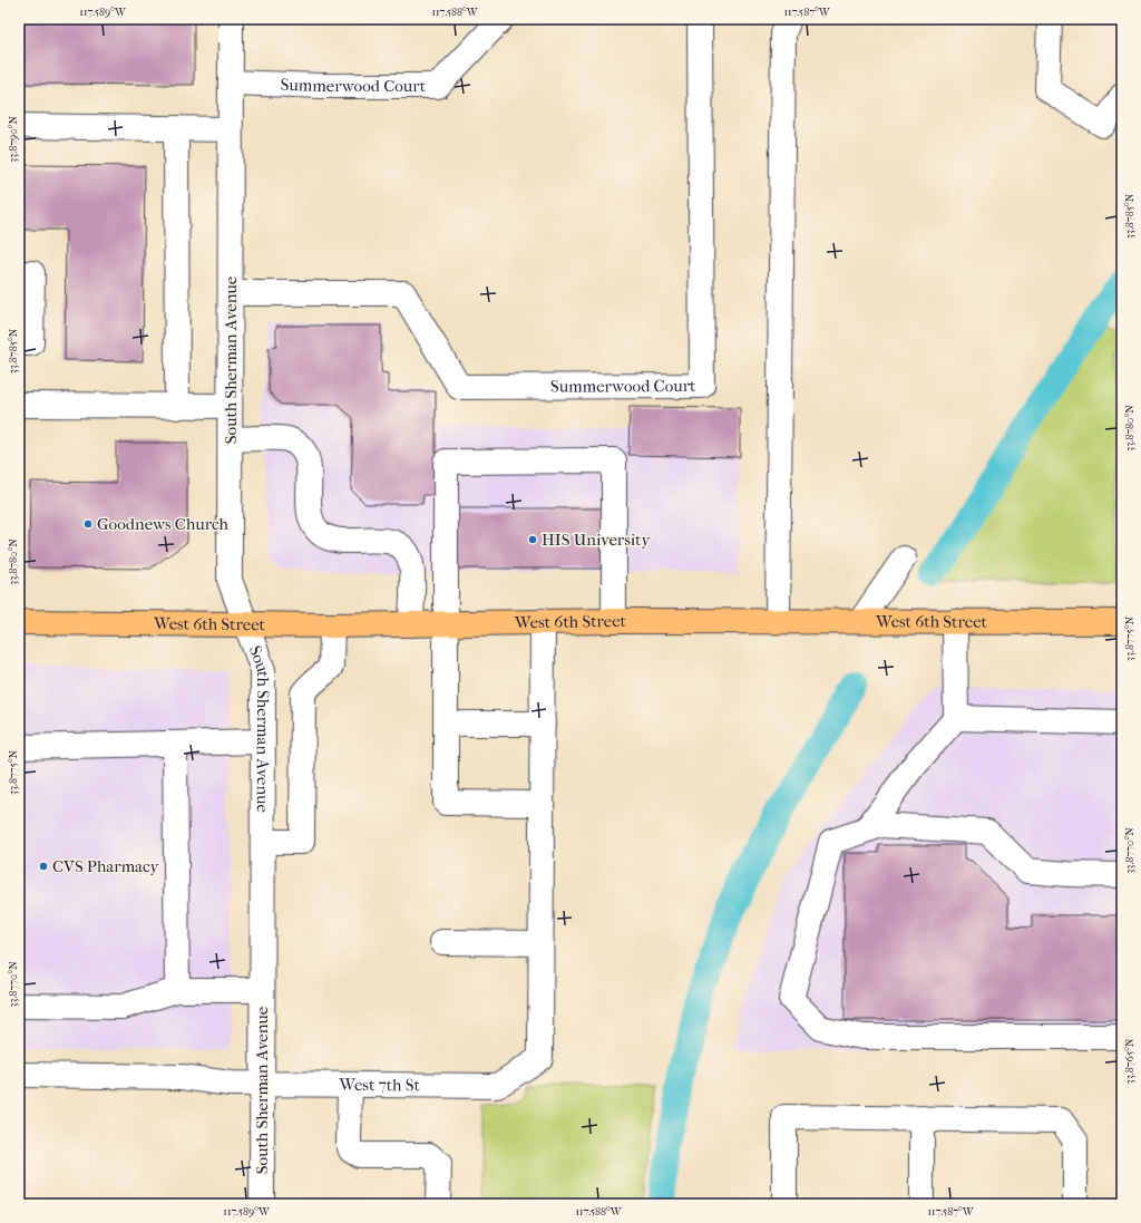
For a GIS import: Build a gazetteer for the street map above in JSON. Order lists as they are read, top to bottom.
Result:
{
  "streets": {
    "main road": ["West 6th Street"],
    "street": ["Summerwood Court", "South Sherman Avenue", "West 7th St"]
  },
  "crossings": [
    ["Summerwood Court", "South Sherman Avenue"],
    ["South Sherman Avenue", "West 6th Street"],
    ["South Sherman Avenue", "West 7th St"]
  ],
  "places": ["Goodnews Church", "HIS University", "CVS Pharmacy"],
  "coordinates": [
    "117.589°W",
    "117.588°W",
    "117.587°W",
    "33.8790°N",
    "33.8785°N",
    "33.8780°N",
    "33.8775°N",
    "33.8770°N",
    "33.8765°N"
  ]
}
